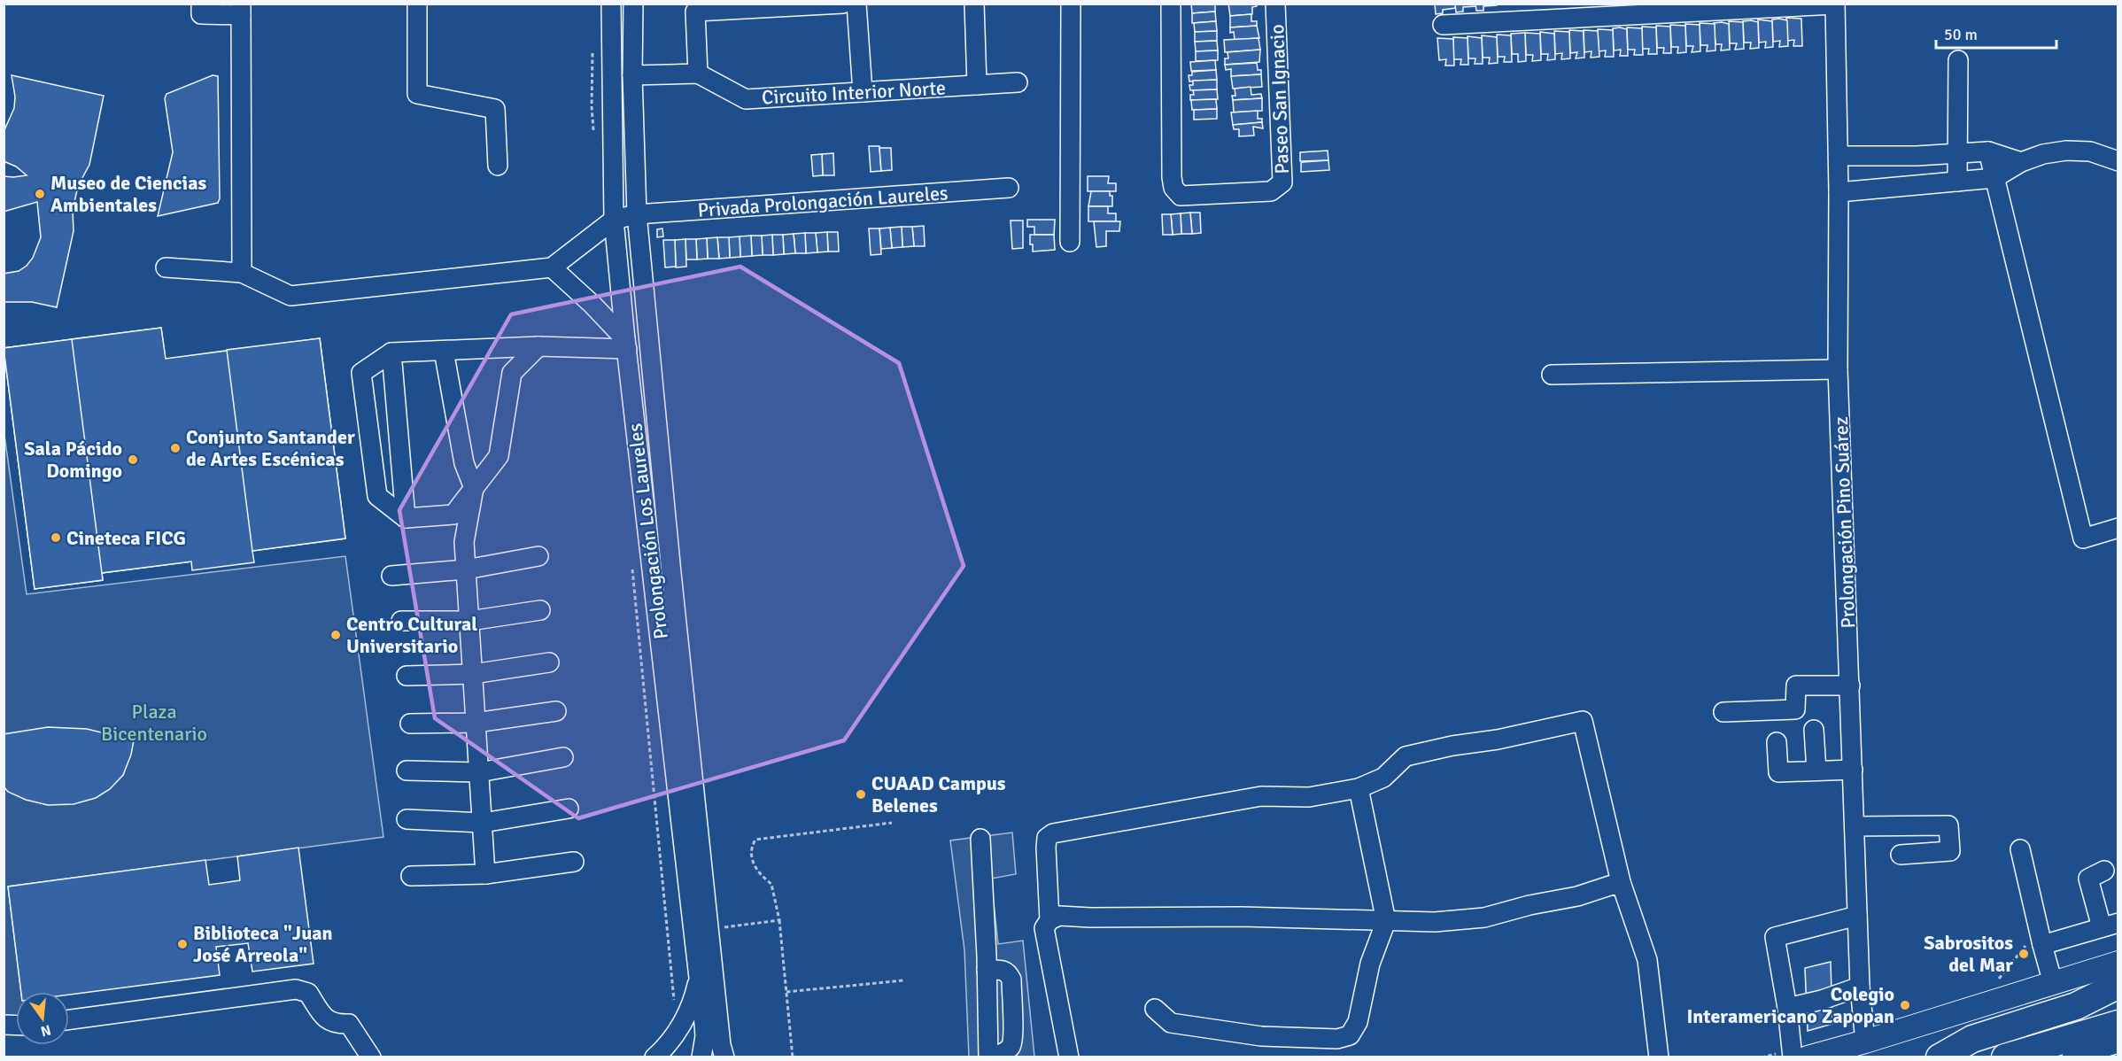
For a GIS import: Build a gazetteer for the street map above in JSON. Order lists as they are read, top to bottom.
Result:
{
  "streets": {
    "street": [
      "Circuito Interior Norte",
      "Paseo San Ignacio",
      "Privada Prolongación Laureles",
      "Prolongación Pino Suárez",
      "Prolongación Los Laureles"
    ]
  },
  "crossings": [
    ["Privada Prolongación Laureles", "Prolongación Los Laureles"]
  ],
  "parks": ["Plaza Bicentenario"],
  "places": [
    "Museo de Ciencias Ambientales",
    "Conjunto Santander de Artes Escénicas",
    "Sala Pácido Domingo",
    "Cineteca FICG",
    "Centro Cultural Universitario",
    "CUAAD Campus Belenes",
    "Biblioteca \"Juan José Arreola\"",
    "Sabrositos del Mar",
    "Colegio Interamericano Zapopan"
  ],
  "scale_bar": "50 m",
  "north": "bottom"
}
